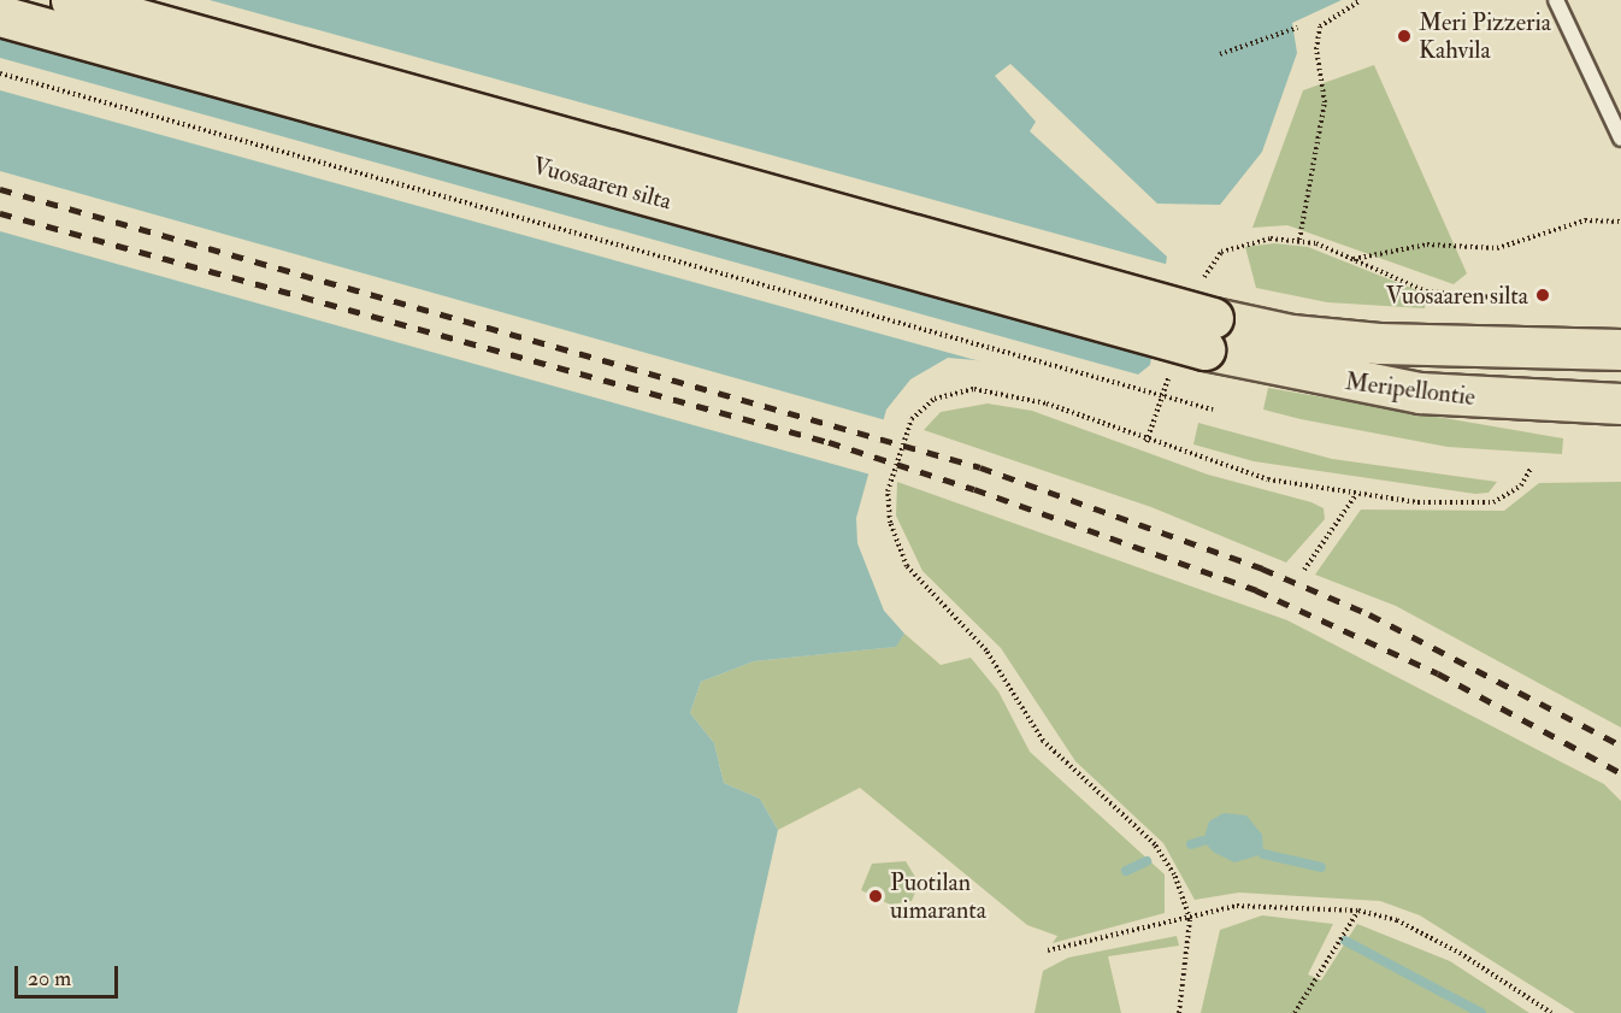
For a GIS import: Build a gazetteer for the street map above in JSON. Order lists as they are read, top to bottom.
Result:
{
  "streets": {
    "main road": ["Vuosaaren silta", "Meripellontie"]
  },
  "crossings": [
    ["Vuosaaren silta", "Meripellontie"]
  ],
  "places": ["Meri Pizzeria Kahvila", "Vuosaaren silta", "Puotilan uimaranta"],
  "scale_bar": "20 m"
}
